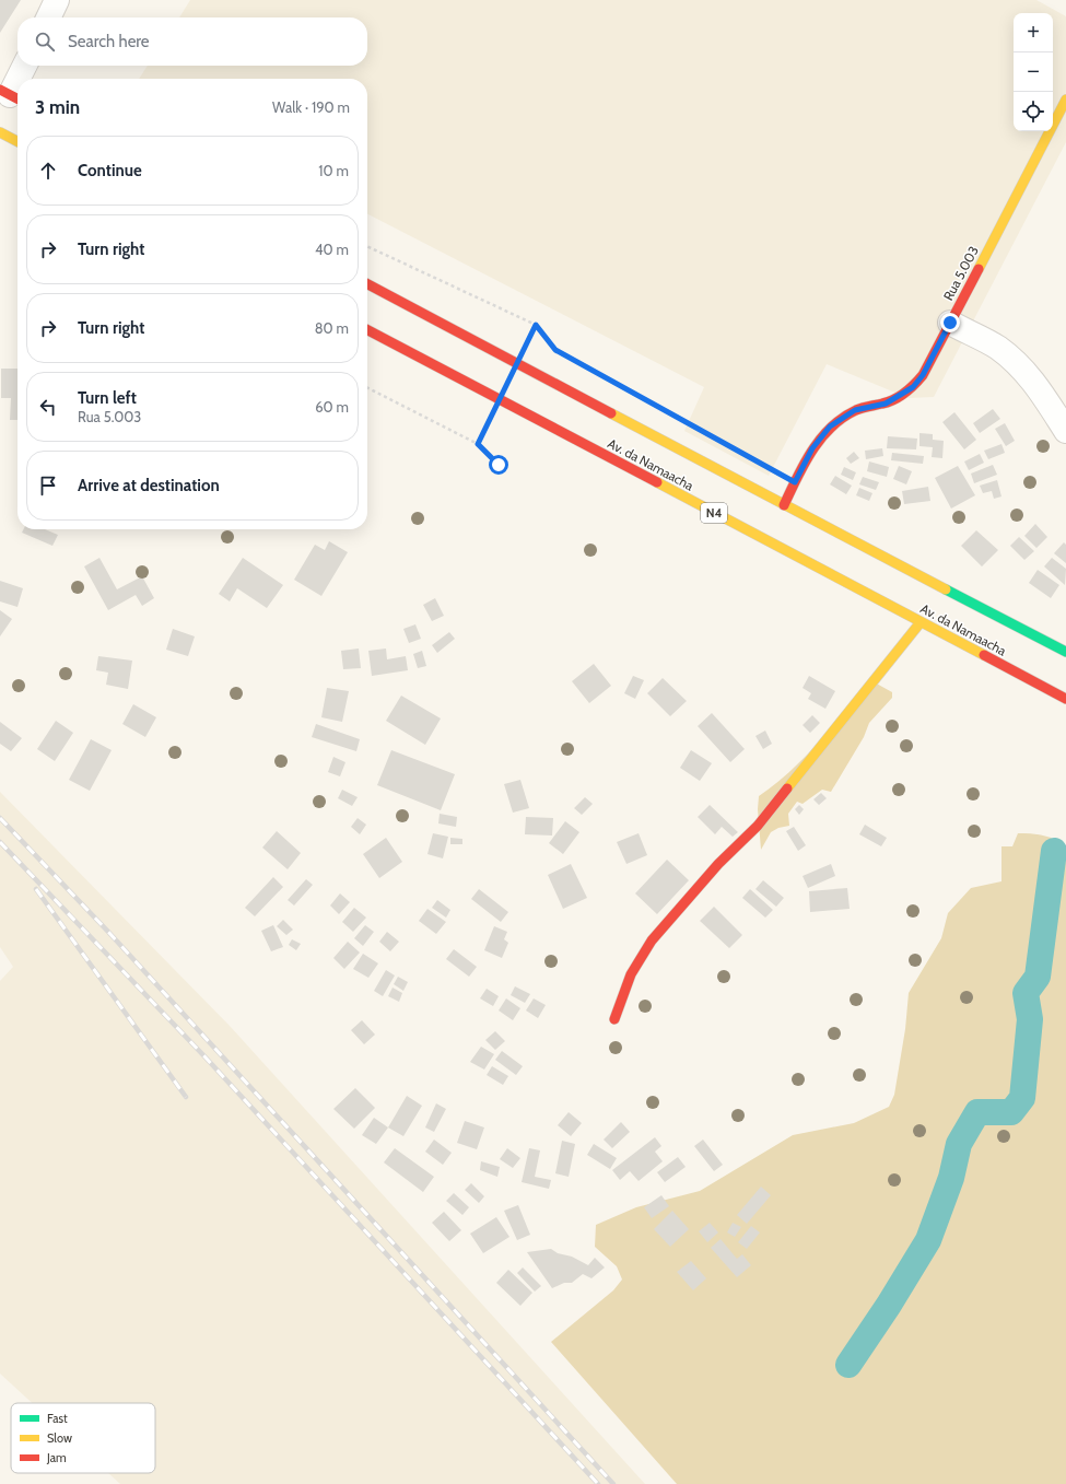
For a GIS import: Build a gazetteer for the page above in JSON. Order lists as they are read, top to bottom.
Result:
{
  "streets": {
    "main road": ["Rua 5.003", "Av. da Namaacha", "N4"]
  },
  "crossings": [
    ["Rua 5.003", "Av. da Namaacha"]
  ],
  "legend": ["Fast", "Slow", "Jam"],
  "page": {
    "map_buttons": ["+", "−"],
    "search": "Search here",
    "heading": ["3 min", "Walk · 190 m"],
    "list": [
      ["Continue", "10 m"],
      ["Turn right", "40 m"],
      ["Turn right", "80 m"],
      ["Turn left", "Rua 5.003", "60 m"],
      "Arrive at destination"
    ]
  }
}
